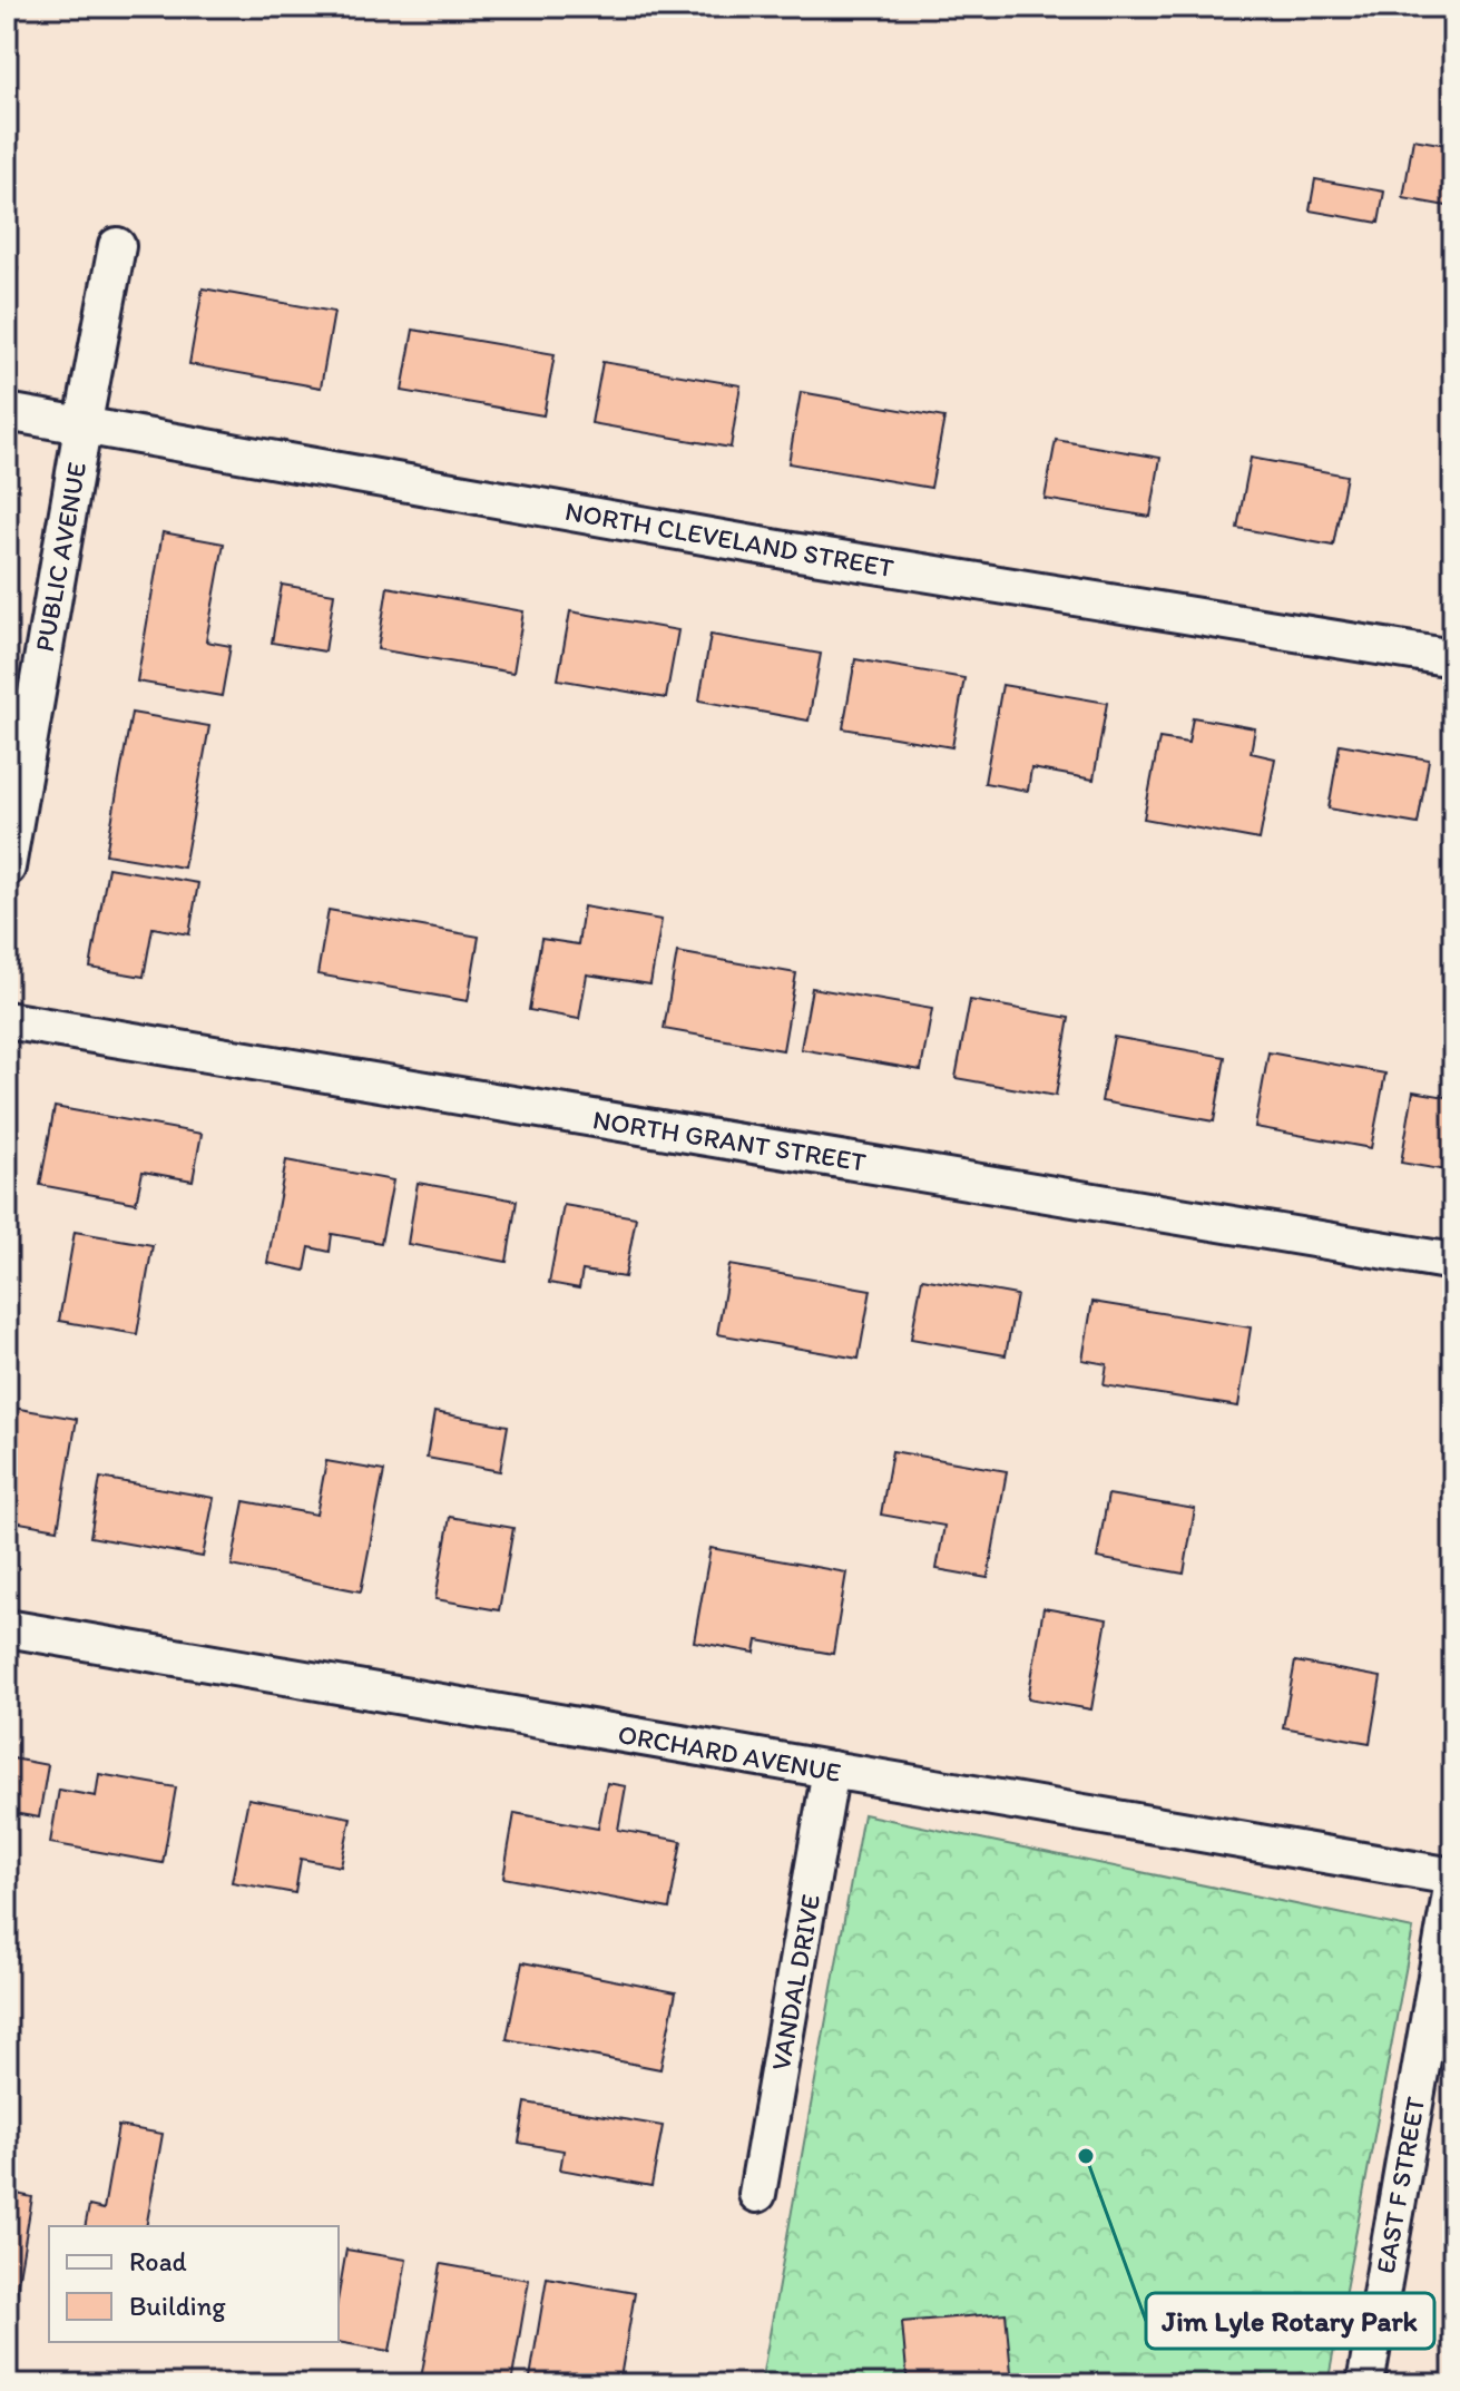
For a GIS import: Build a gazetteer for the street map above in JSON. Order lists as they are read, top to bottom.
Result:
{
  "streets": {
    "street": [
      "NORTH CLEVELAND STREET",
      "PUBLIC AVENUE",
      "NORTH GRANT STREET",
      "ORCHARD AVENUE",
      "VANDAL DRIVE",
      "EAST F STREET"
    ]
  },
  "crossings": [
    ["NORTH CLEVELAND STREET", "PUBLIC AVENUE"],
    ["ORCHARD AVENUE", "VANDAL DRIVE"],
    ["ORCHARD AVENUE", "EAST F STREET"]
  ],
  "places": ["Jim Lyle Rotary Park"],
  "legend": ["Road", "Building"]
}
